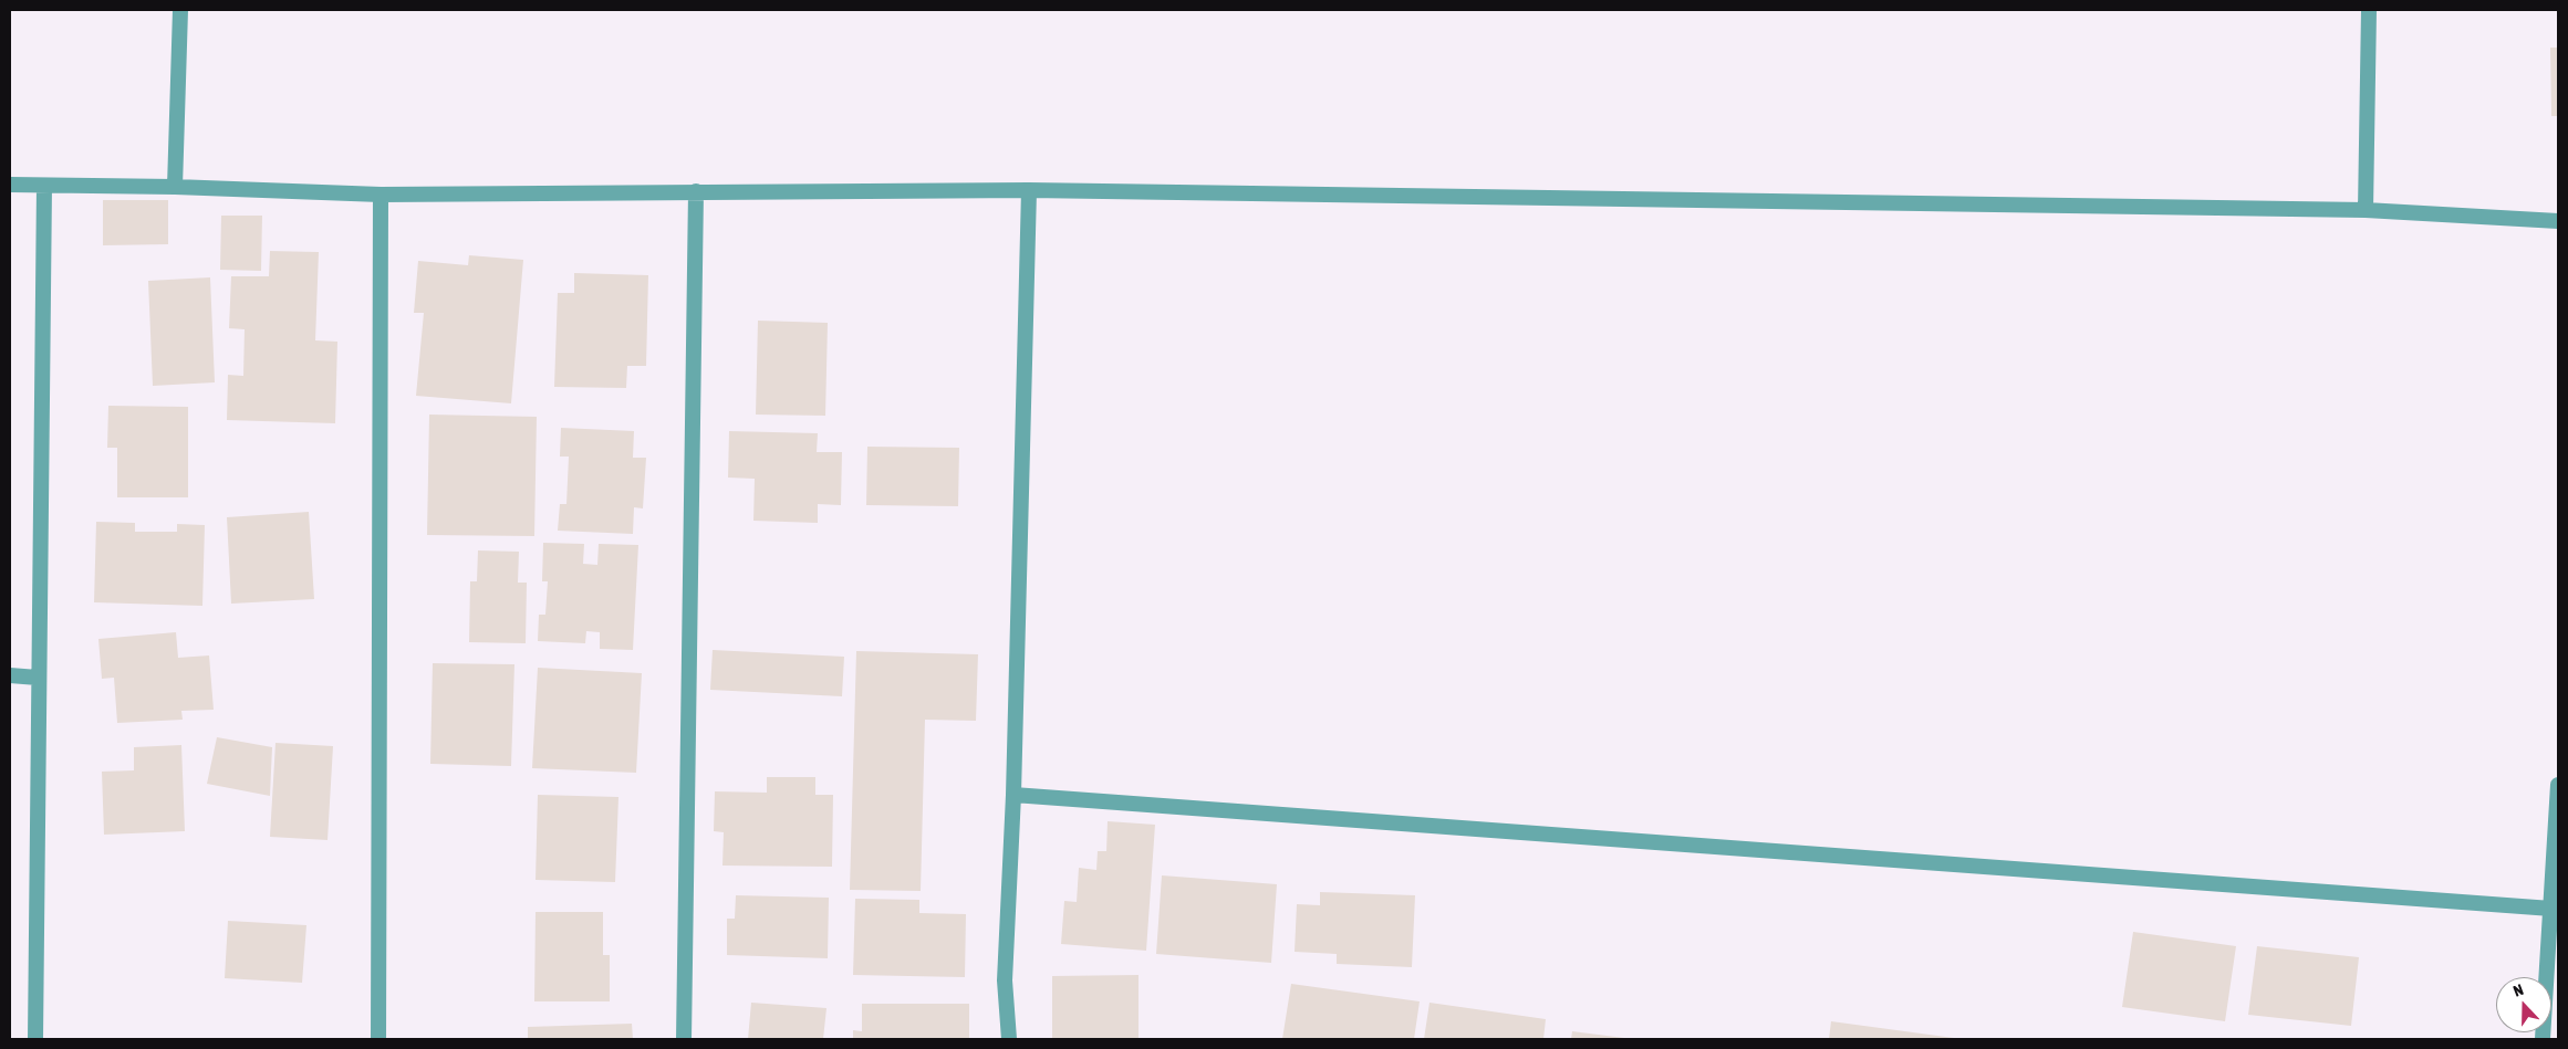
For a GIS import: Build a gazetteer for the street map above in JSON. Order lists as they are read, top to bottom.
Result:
{
  "north": "top"
}
